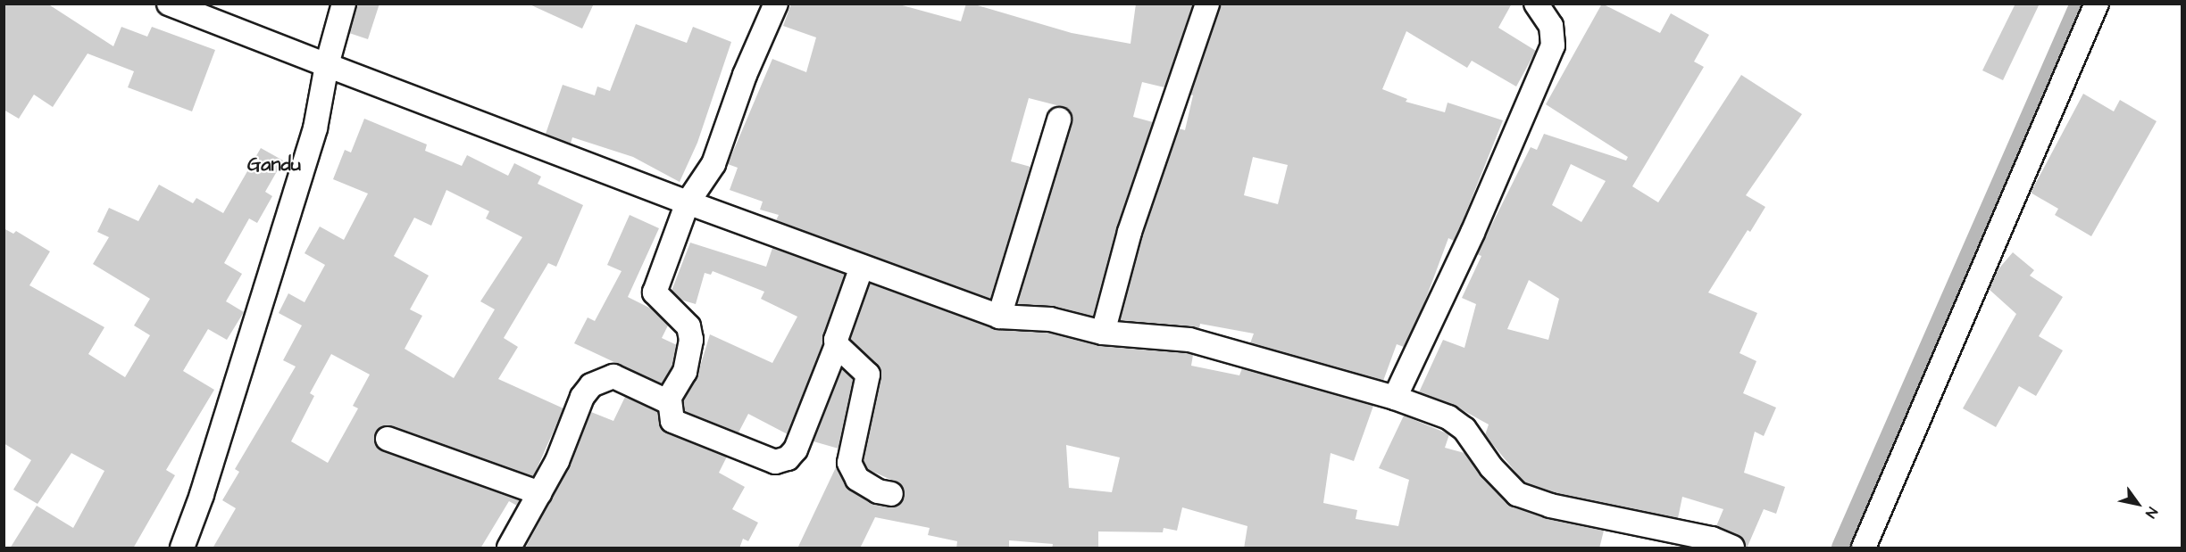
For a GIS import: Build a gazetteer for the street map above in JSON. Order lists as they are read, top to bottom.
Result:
{
  "districts": ["Gandu"],
  "north": "bottom right"
}
